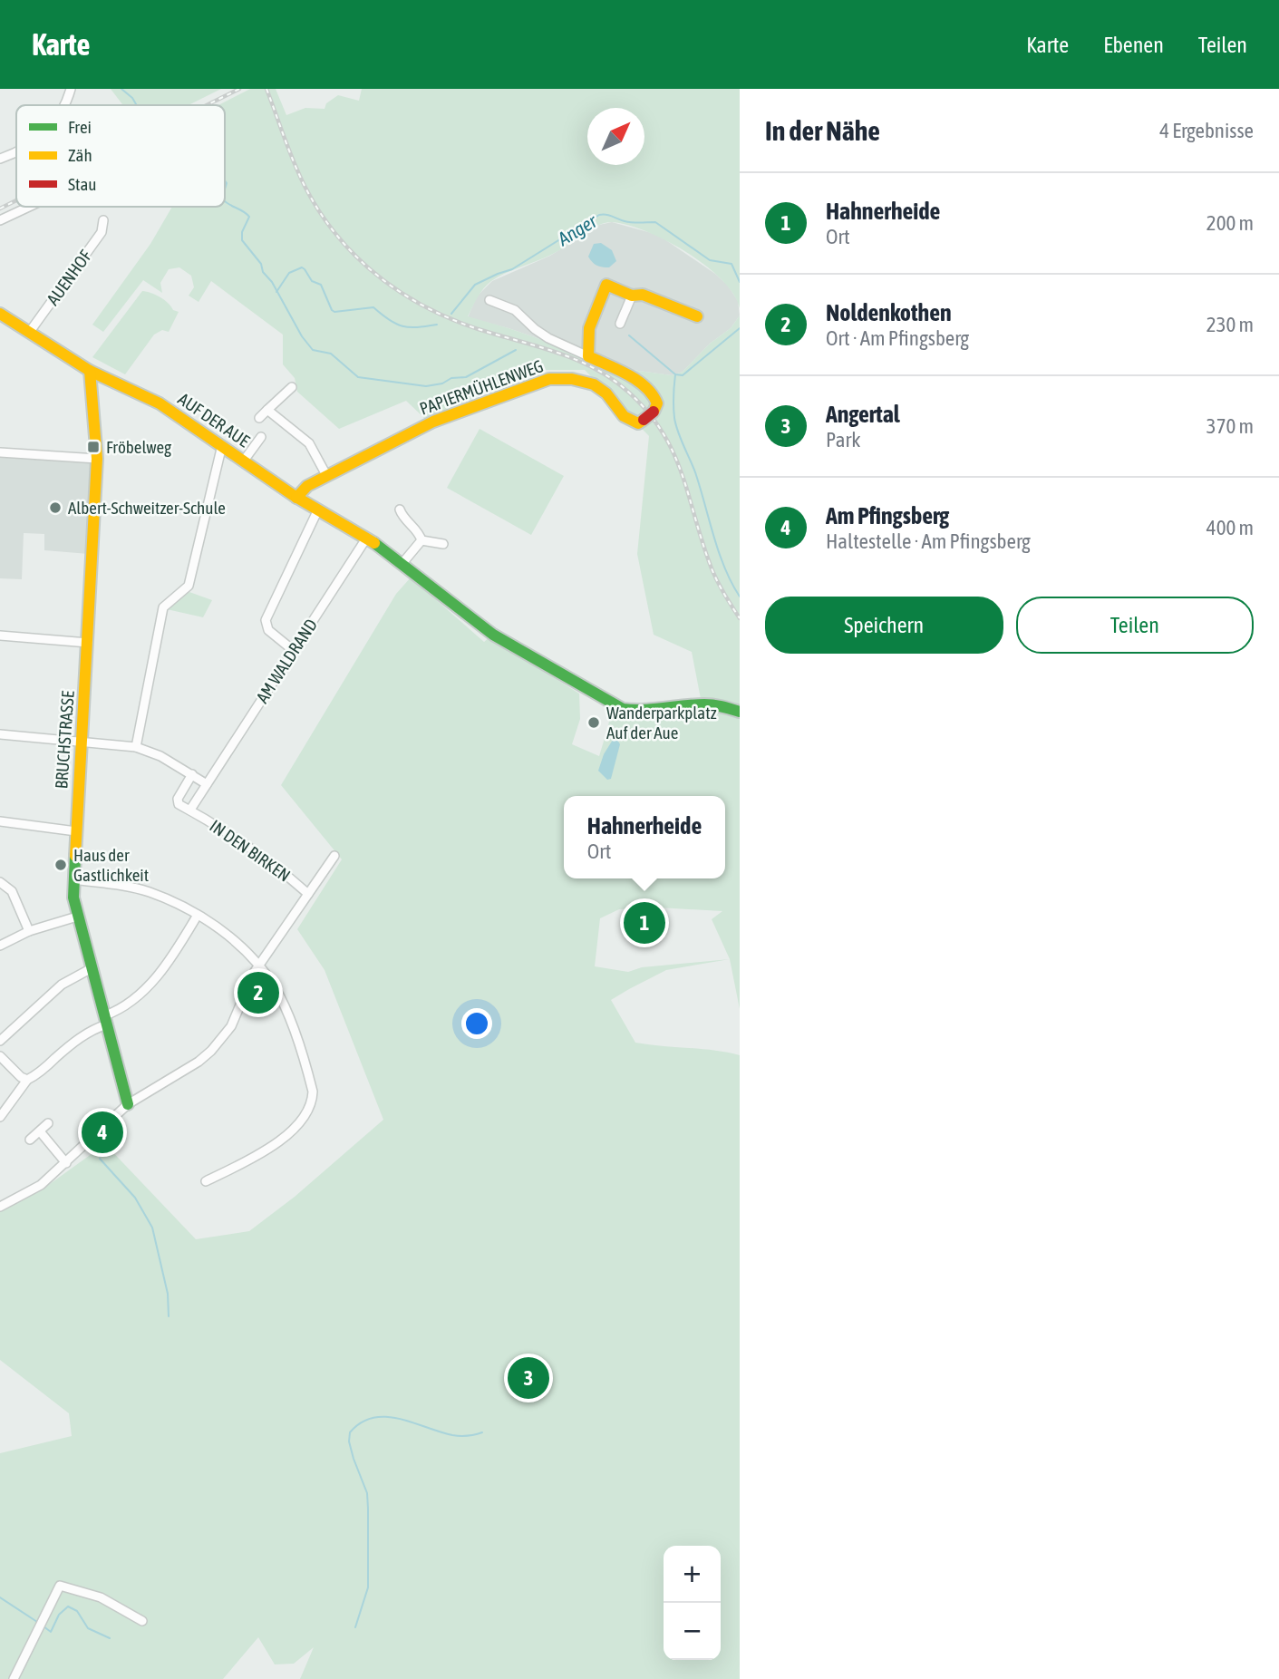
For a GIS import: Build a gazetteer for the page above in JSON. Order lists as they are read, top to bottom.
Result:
{
  "streets": {
    "street": [
      "AUENHOF",
      "PAPIERMÜHLENWEG",
      "AUF DER AUE",
      "AM WALDRAND",
      "BRUCHSTRASSE",
      "IN DEN BIRKEN"
    ]
  },
  "crossings": [
    ["AUENHOF", "AUF DER AUE"],
    ["PAPIERMÜHLENWEG", "AUF DER AUE"],
    ["AUF DER AUE", "AM WALDRAND"],
    ["AUF DER AUE", "BRUCHSTRASSE"],
    ["AM WALDRAND", "IN DEN BIRKEN"],
    ["BRUCHSTRASSE", "IN DEN BIRKEN"]
  ],
  "water": ["Anger"],
  "places": {
    "transit": ["Fröbelweg"],
    "other": ["Albert-Schweitzer-Schule", "Wanderparkplatz Auf der Aue", "Haus der Gastlichkeit"]
  },
  "legend": ["Frei", "Zäh", "Stau"],
  "north": "top right",
  "page": {
    "header": "Karte",
    "nav": ["Karte", "Ebenen", "Teilen"],
    "heading": ["In der Nähe", "4 Ergebnisse"],
    "list": [
      {
        "mark": "1",
        "name": "Hahnerheide",
        "note": "Ort",
        "value": "200 m"
      },
      {
        "mark": "2",
        "name": "Noldenkothen",
        "note": "Ort · Am Pfingsberg",
        "value": "230 m"
      },
      {
        "mark": "3",
        "name": "Angertal",
        "note": "Park",
        "value": "370 m"
      },
      {
        "mark": "4",
        "name": "Am Pfingsberg",
        "note": "Haltestelle · Am Pfingsberg",
        "value": "400 m"
      }
    ],
    "buttons": ["Speichern", "Teilen"],
    "popup": ["Hahnerheide", "Ort"],
    "pins": [
      "1",
      "2",
      "4",
      "3"
    ],
    "map_buttons": ["+", "−"]
  }
}
